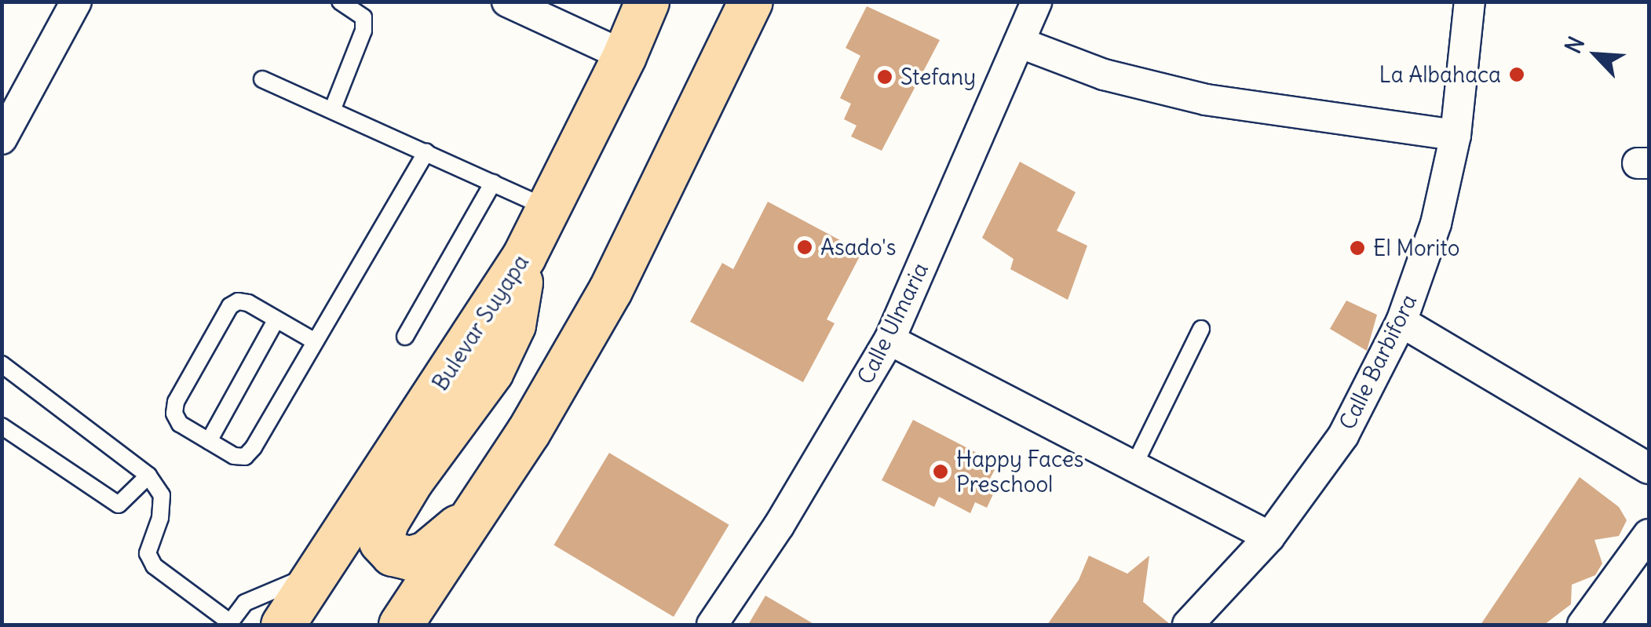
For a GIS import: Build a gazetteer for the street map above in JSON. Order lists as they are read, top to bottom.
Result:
{
  "streets": {
    "main road": ["Bulevar Suyapa"],
    "street": ["Calle Ulmaria", "Calle Barbifora"]
  },
  "places": [
    "La Albahaca",
    "Stefany",
    "Asado's",
    "El Morito",
    "Happy Faces Preschool"
  ],
  "north": "top left"
}
